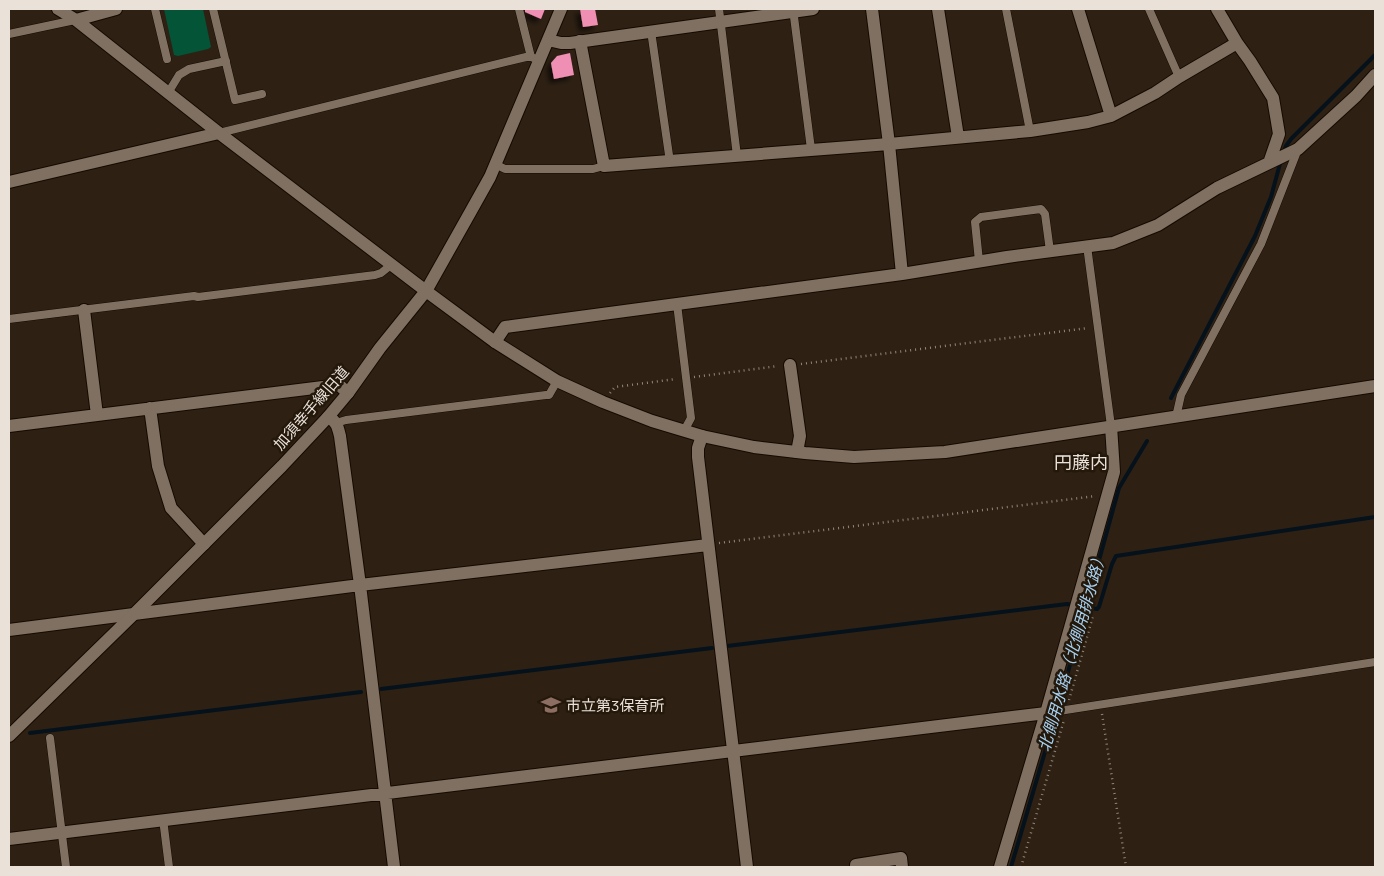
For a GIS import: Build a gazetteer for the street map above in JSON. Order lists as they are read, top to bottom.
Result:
{
  "streets": {
    "street": ["加須幸手線旧道"]
  },
  "districts": ["円藤内"],
  "water": ["北側用水路（北側用排水路）"],
  "places": {
    "school or university": ["市立第3保育所"]
  }
}
